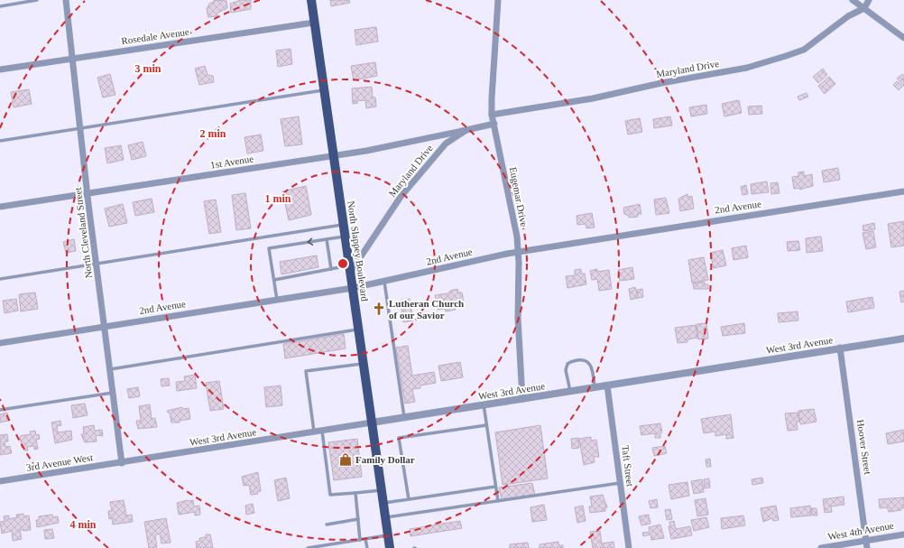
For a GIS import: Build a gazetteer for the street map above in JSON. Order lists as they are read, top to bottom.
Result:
{
  "streets": {
    "main road": ["North Slappey Boulevard"],
    "street": [
      "Rosedale Avenue",
      "Maryland Drive",
      "1st Avenue",
      "Eugemar Drive",
      "2nd Avenue",
      "North Cleveland Street",
      "West 3rd Avenue",
      "Hoover Street",
      "3rd Avenue West",
      "Taft Street",
      "West 4th Avenue"
    ]
  },
  "crossings": [
    ["Rosedale Avenue", "North Cleveland Street"],
    ["Rosedale Avenue", "North Slappey Boulevard"],
    ["Maryland Drive", "1st Avenue"],
    ["Maryland Drive", "Eugemar Drive"],
    ["Maryland Drive", "North Slappey Boulevard"],
    ["1st Avenue", "North Cleveland Street"],
    ["1st Avenue", "North Slappey Boulevard"],
    ["Eugemar Drive", "2nd Avenue"],
    ["Eugemar Drive", "West 3rd Avenue"],
    ["2nd Avenue", "North Cleveland Street"],
    ["2nd Avenue", "North Slappey Boulevard"],
    ["North Cleveland Street", "West 3rd Avenue"],
    ["North Cleveland Street", "3rd Avenue West"],
    ["North Slappey Boulevard", "West 3rd Avenue"],
    ["West 3rd Avenue", "Hoover Street"],
    ["West 3rd Avenue", "3rd Avenue West"],
    ["West 3rd Avenue", "Taft Street"],
    ["Hoover Street", "West 4th Avenue"]
  ],
  "places": {
    "church": ["Lutheran Church of our Savior"],
    "shop": ["Family Dollar"]
  },
  "rings": [
    "3 min",
    "2 min",
    "1 min",
    "4 min"
  ]
}
